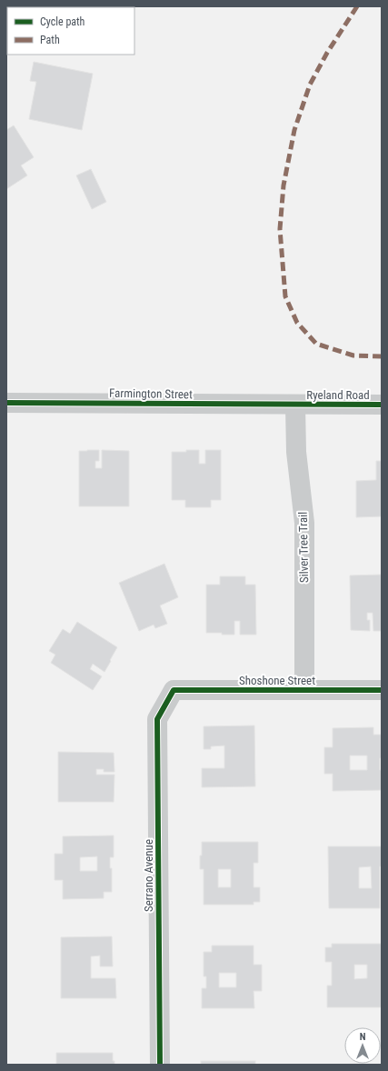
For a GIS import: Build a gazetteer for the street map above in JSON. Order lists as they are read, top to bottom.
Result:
{
  "streets": {
    "street": [
      "Farmington Street",
      "Ryeland Road",
      "Silver Tree Trail",
      "Shoshone Street",
      "Serrano Avenue"
    ]
  },
  "crossings": [
    ["Farmington Street", "Ryeland Road"],
    ["Farmington Street", "Silver Tree Trail"],
    ["Ryeland Road", "Silver Tree Trail"],
    ["Silver Tree Trail", "Shoshone Street"],
    ["Shoshone Street", "Serrano Avenue"]
  ],
  "legend": ["Cycle path", "Path"],
  "north": "top"
}
